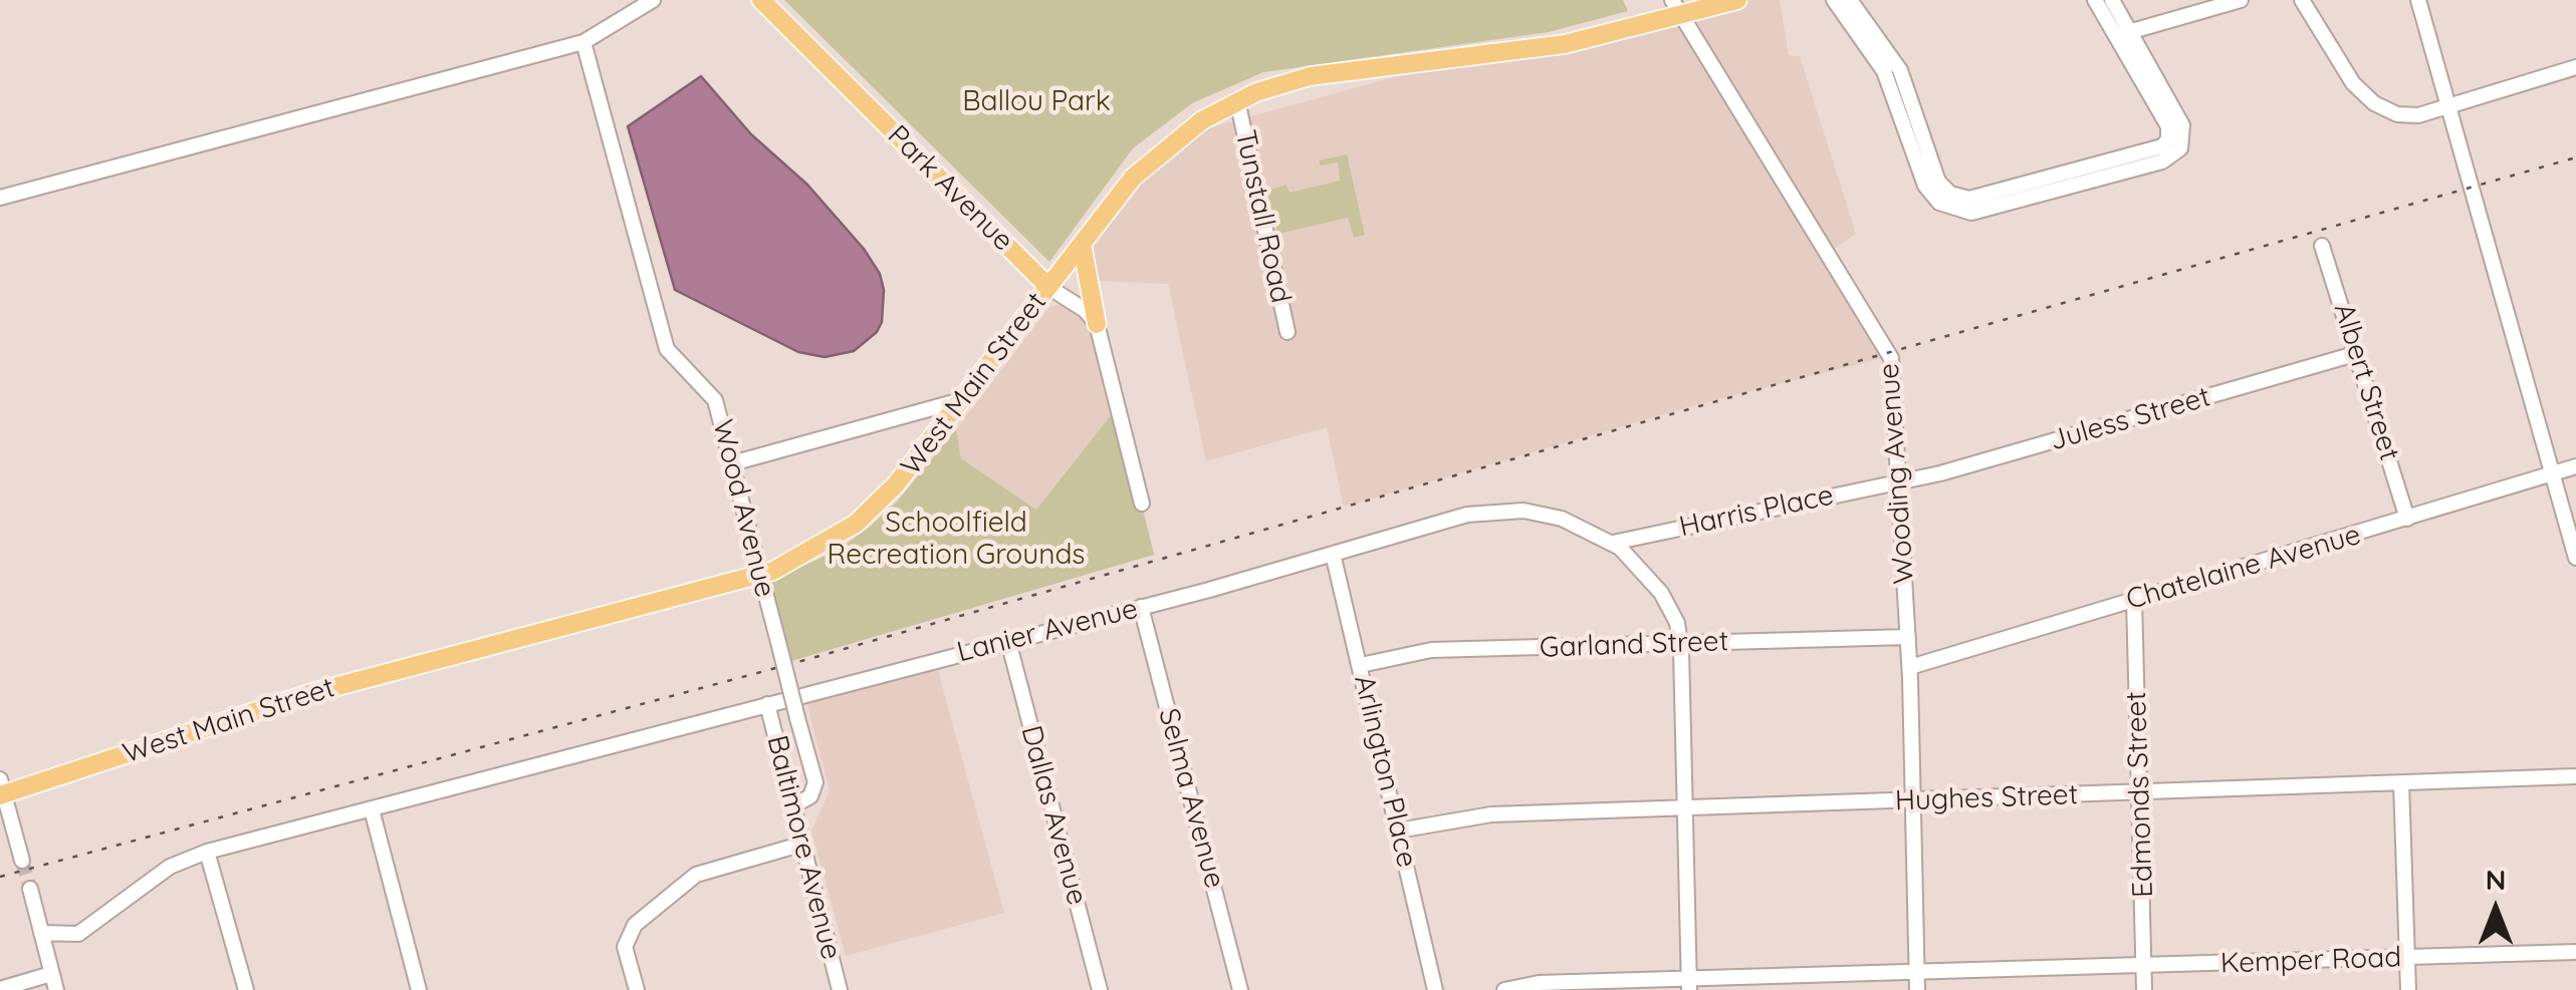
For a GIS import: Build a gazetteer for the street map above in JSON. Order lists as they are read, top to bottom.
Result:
{
  "streets": {
    "main road": ["Park Avenue", "West Main Street"],
    "street": [
      "Tunstall Road",
      "Albert Street",
      "Juless Street",
      "Wooding Avenue",
      "Wood Avenue",
      "Harris Place",
      "Chatelaine Avenue",
      "Lanier Avenue",
      "Garland Street",
      "Arlington Place",
      "Edmonds Street",
      "Selma Avenue",
      "Hughes Street",
      "Dallas Avenue",
      "Baltimore Avenue",
      "Kemper Road"
    ]
  },
  "crossings": [
    ["Park Avenue", "West Main Street"],
    ["Tunstall Road", "West Main Street"],
    ["Albert Street", "Juless Street"],
    ["Albert Street", "Chatelaine Avenue"],
    ["West Main Street", "Wooding Avenue"],
    ["West Main Street", "Wood Avenue"],
    ["Juless Street", "Wooding Avenue"],
    ["Juless Street", "Harris Place"],
    ["Wooding Avenue", "Harris Place"],
    ["Wooding Avenue", "Chatelaine Avenue"],
    ["Wooding Avenue", "Garland Street"],
    ["Wooding Avenue", "Hughes Street"],
    ["Wooding Avenue", "Kemper Road"],
    ["Wood Avenue", "Baltimore Avenue"],
    ["Harris Place", "Lanier Avenue"],
    ["Chatelaine Avenue", "Edmonds Street"],
    ["Lanier Avenue", "Garland Street"],
    ["Lanier Avenue", "Arlington Place"],
    ["Lanier Avenue", "Selma Avenue"],
    ["Lanier Avenue", "Hughes Street"],
    ["Lanier Avenue", "Dallas Avenue"],
    ["Lanier Avenue", "Baltimore Avenue"],
    ["Lanier Avenue", "Kemper Road"],
    ["Garland Street", "Arlington Place"],
    ["Arlington Place", "Hughes Street"],
    ["Edmonds Street", "Hughes Street"],
    ["Edmonds Street", "Kemper Road"]
  ],
  "parks": ["Ballou Park", "Schoolfield Recreation Grounds"],
  "north": "top"
}
